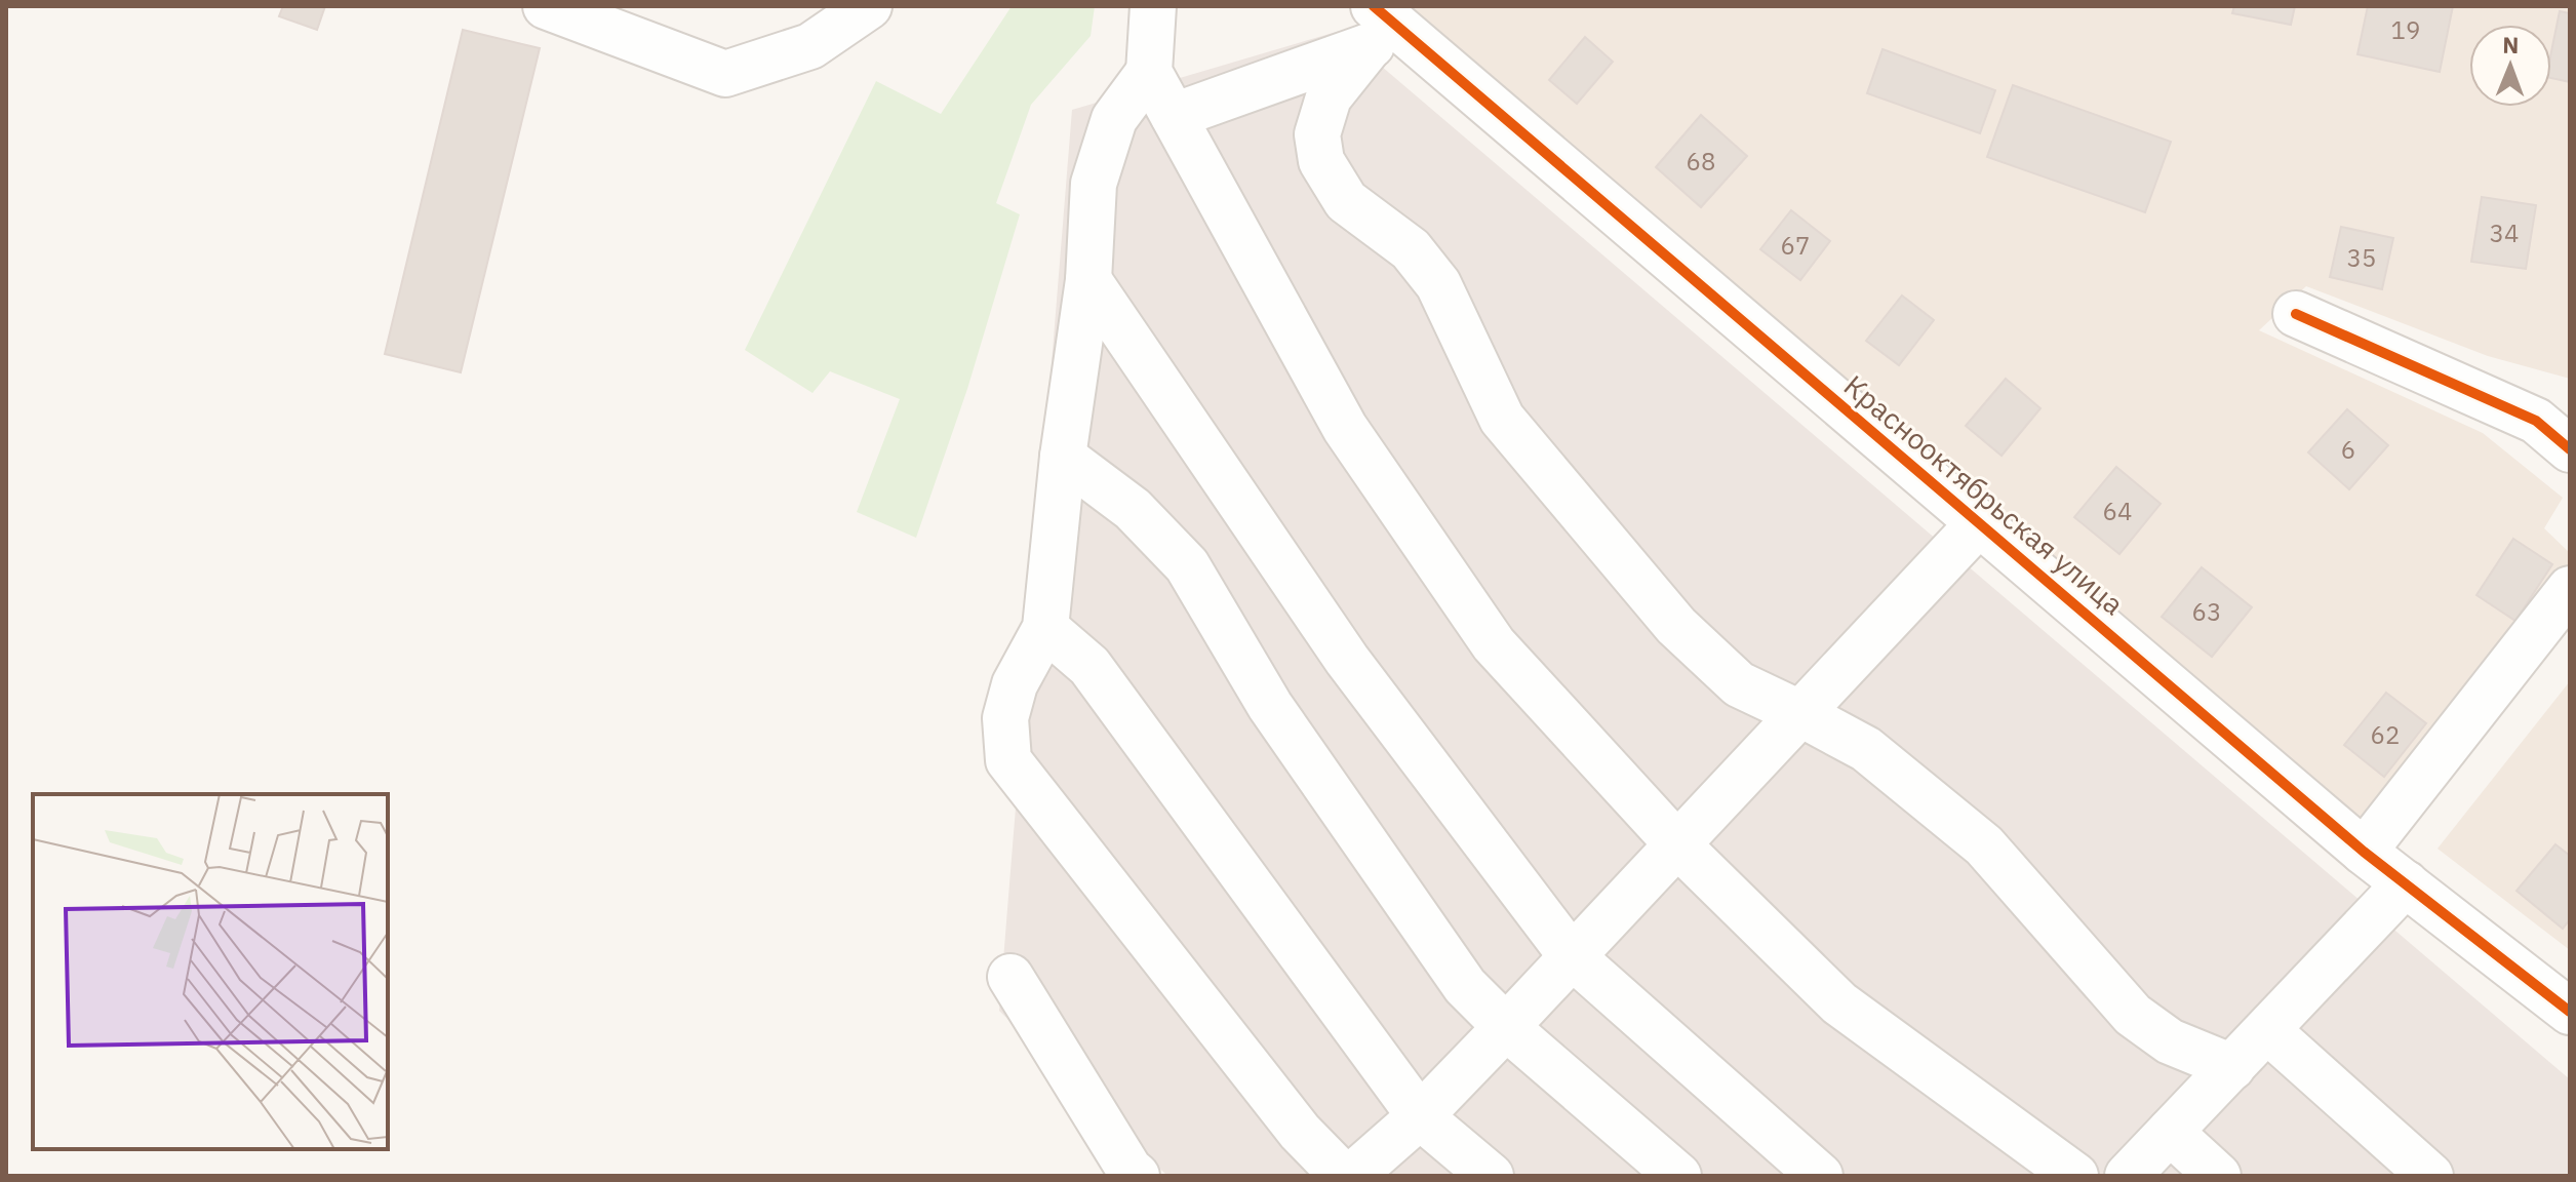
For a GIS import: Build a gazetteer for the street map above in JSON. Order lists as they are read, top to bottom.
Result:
{
  "streets": {
    "street": ["Краснооктябрьская улица"]
  },
  "house_numbers": [
    "19",
    "68",
    "34",
    "67",
    "35",
    "6",
    "64",
    "63",
    "62"
  ],
  "north": "top"
}
